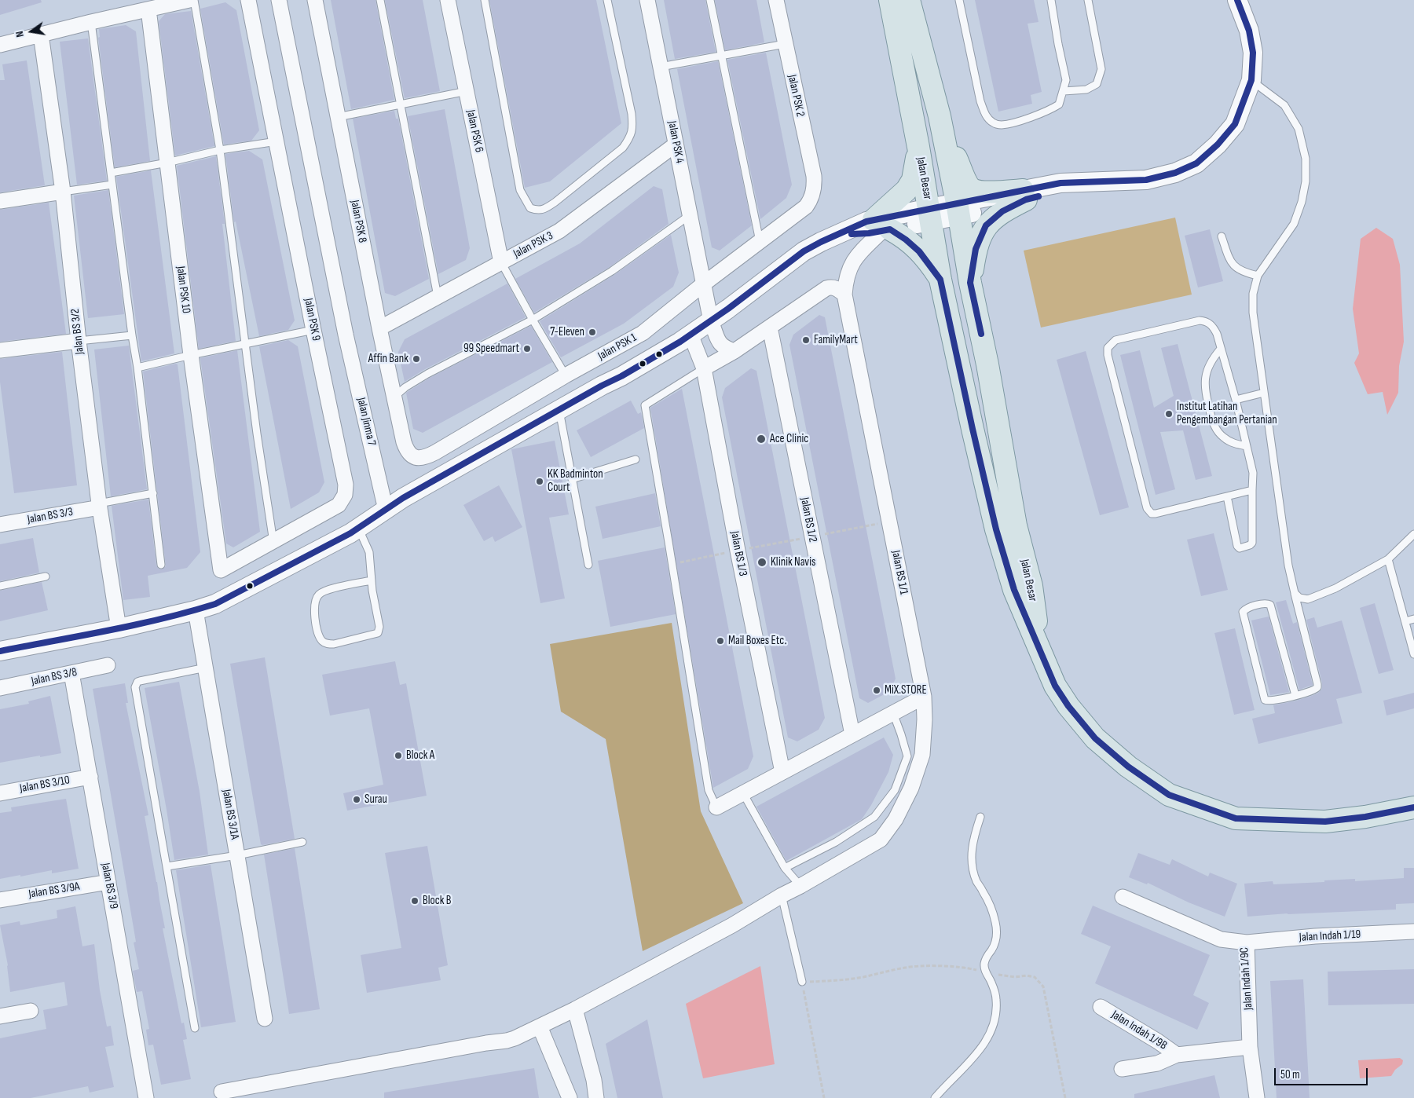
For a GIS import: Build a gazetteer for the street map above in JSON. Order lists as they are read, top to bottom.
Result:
{
  "streets": {
    "main road": ["Jalan Besar"],
    "street": [
      "Jalan PSK 2",
      "Jalan PSK 6",
      "Jalan PSK 4",
      "Jalan PSK 8",
      "Jalan PSK 3",
      "Jalan PSK 10",
      "Jalan PSK 9",
      "Jalan BS 3/2",
      "Jalan PSK 1",
      "Jalan Jinma 7",
      "Jalan BS 3/3",
      "Jalan BS 1/2",
      "Jalan BS 1/3",
      "Jalan BS 1/1",
      "Jalan BS 3/8",
      "Jalan BS 3/10",
      "Jalan BS 3/1A",
      "Jalan BS 3/9",
      "Jalan BS 3/9A",
      "Jalan Indah 1/19",
      "Jalan Indah 1/9C",
      "Jalan Indah 1/9B"
    ]
  },
  "crossings": [
    ["Jalan PSK 2", "Jalan PSK 1"],
    ["Jalan PSK 6", "Jalan PSK 3"],
    ["Jalan PSK 4", "Jalan PSK 3"],
    ["Jalan PSK 4", "Jalan PSK 1"],
    ["Jalan PSK 8", "Jalan PSK 3"],
    ["Jalan PSK 8", "Jalan PSK 1"],
    ["Jalan PSK 10", "Jalan PSK 9"],
    ["Jalan BS 3/2", "Jalan BS 3/3"],
    ["Jalan BS 3/8", "Jalan BS 3/9"],
    ["Jalan BS 3/10", "Jalan BS 3/9"],
    ["Jalan BS 3/9", "Jalan BS 3/9A"],
    ["Jalan Indah 1/19", "Jalan Indah 1/9C"],
    ["Jalan Indah 1/9C", "Jalan Indah 1/9B"]
  ],
  "places": [
    "7-Eleven",
    "FamilyMart",
    "99 Speedmart",
    "Affin Bank",
    "Institut Latihan Pengembangan Pertanian",
    "Ace Clinic",
    "KK Badminton Court",
    "Klinik Navis",
    "Mail Boxes Etc.",
    "MiX.STORE",
    "Block A",
    "Surau",
    "Block B"
  ],
  "scale_bar": "50 m",
  "north": "left"
}
